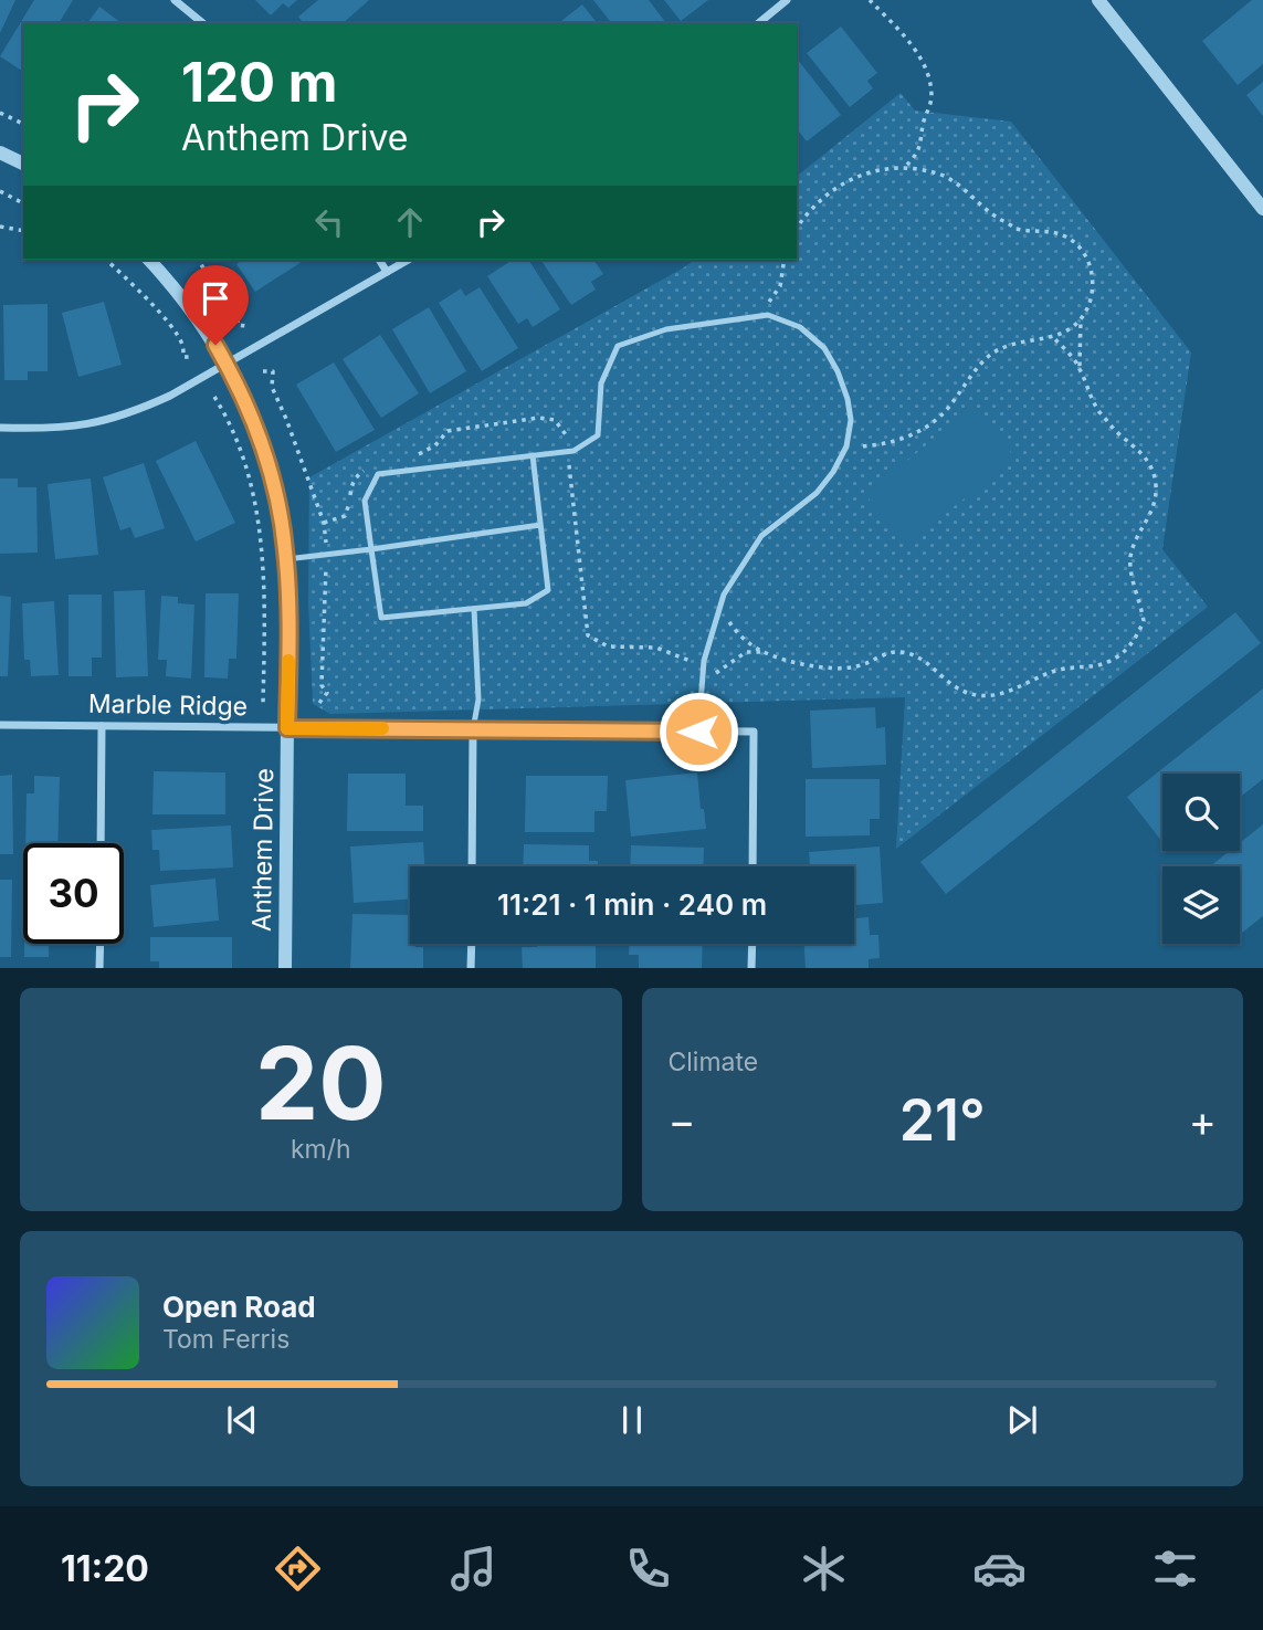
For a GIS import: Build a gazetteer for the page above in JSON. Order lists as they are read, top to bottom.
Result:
{
  "streets": {
    "street": ["Marble Ridge", "Anthem Drive"]
  },
  "crossings": [
    ["Marble Ridge", "Anthem Drive"]
  ],
  "page": {
    "turn": ["120 m", "Anthem Drive"],
    "limit": "30",
    "trip": "11:21 · 1 min · 240 m",
    "tile": [
      ["20", "km/h"],
      "Climate"
    ],
    "heat": ["−", "21°", "+"],
    "song": ["Open Road", "Tom Ferris"],
    "tabs": "11:20"
  }
}
